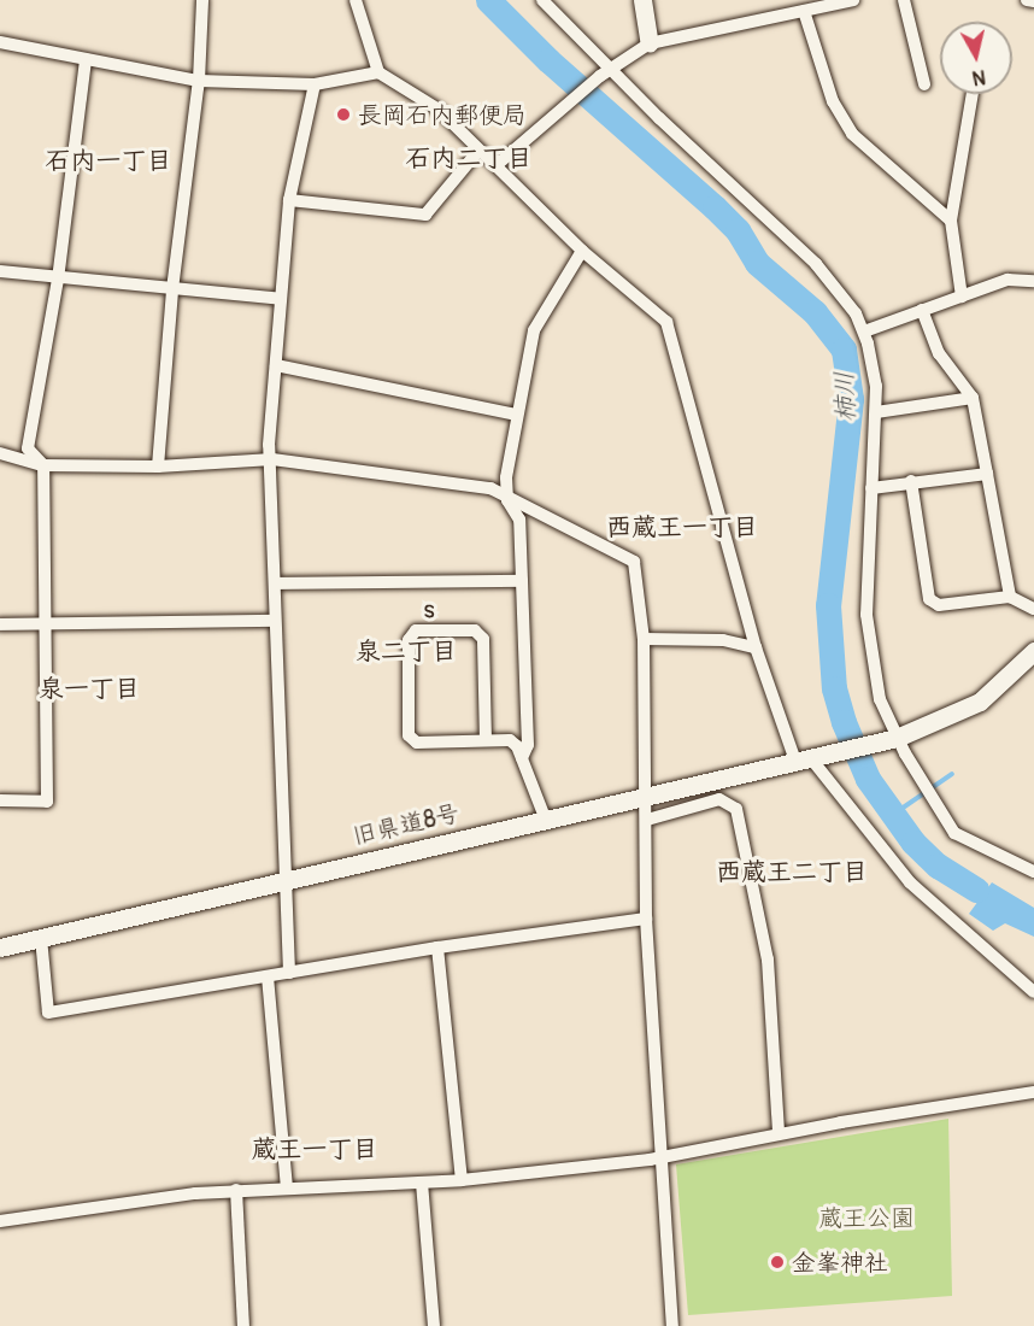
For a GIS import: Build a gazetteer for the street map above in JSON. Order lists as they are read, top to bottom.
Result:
{
  "streets": {
    "street": ["s", "旧県道8号"]
  },
  "districts": [
    "石内二丁目",
    "石内一丁目",
    "西蔵王一丁目",
    "泉二丁目",
    "泉一丁目",
    "西蔵王二丁目",
    "蔵王一丁目"
  ],
  "water": ["柿川"],
  "parks": ["蔵王公園"],
  "places": ["長岡石内郵便局", "金峯神社"],
  "north": "bottom"
}
